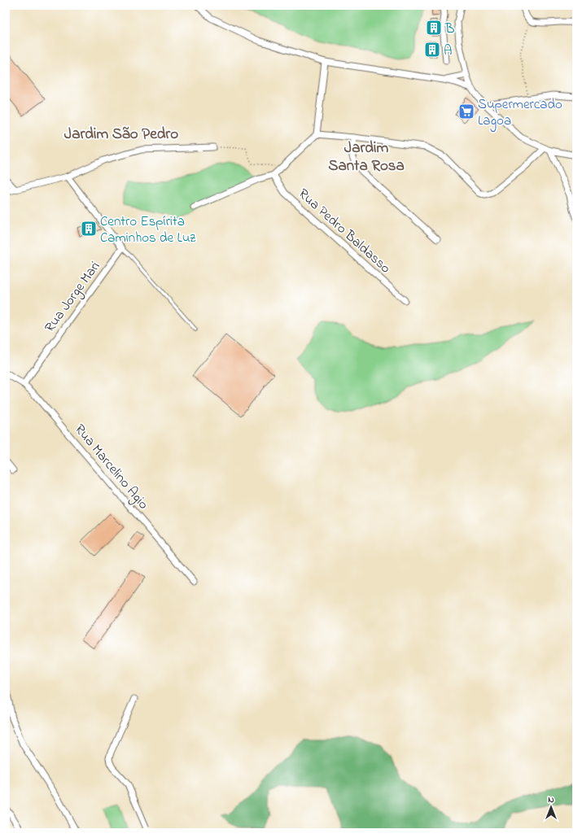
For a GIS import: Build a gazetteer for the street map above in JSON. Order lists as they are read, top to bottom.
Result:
{
  "streets": {
    "street": ["Rua Pedro Baldasso", "Rua Jorge Mari", "Rua Marcelino Agio"]
  },
  "crossings": [
    ["Rua Jorge Mari", "Rua Marcelino Agio"]
  ],
  "districts": ["Jardim São Pedro", "Jardim Santa Rosa"],
  "places": {
    "building": ["B", "A", "Centro Espírita Caminhos de Luz"],
    "supermarket": ["Supermercado Lagoa"]
  },
  "north": "top"
}
